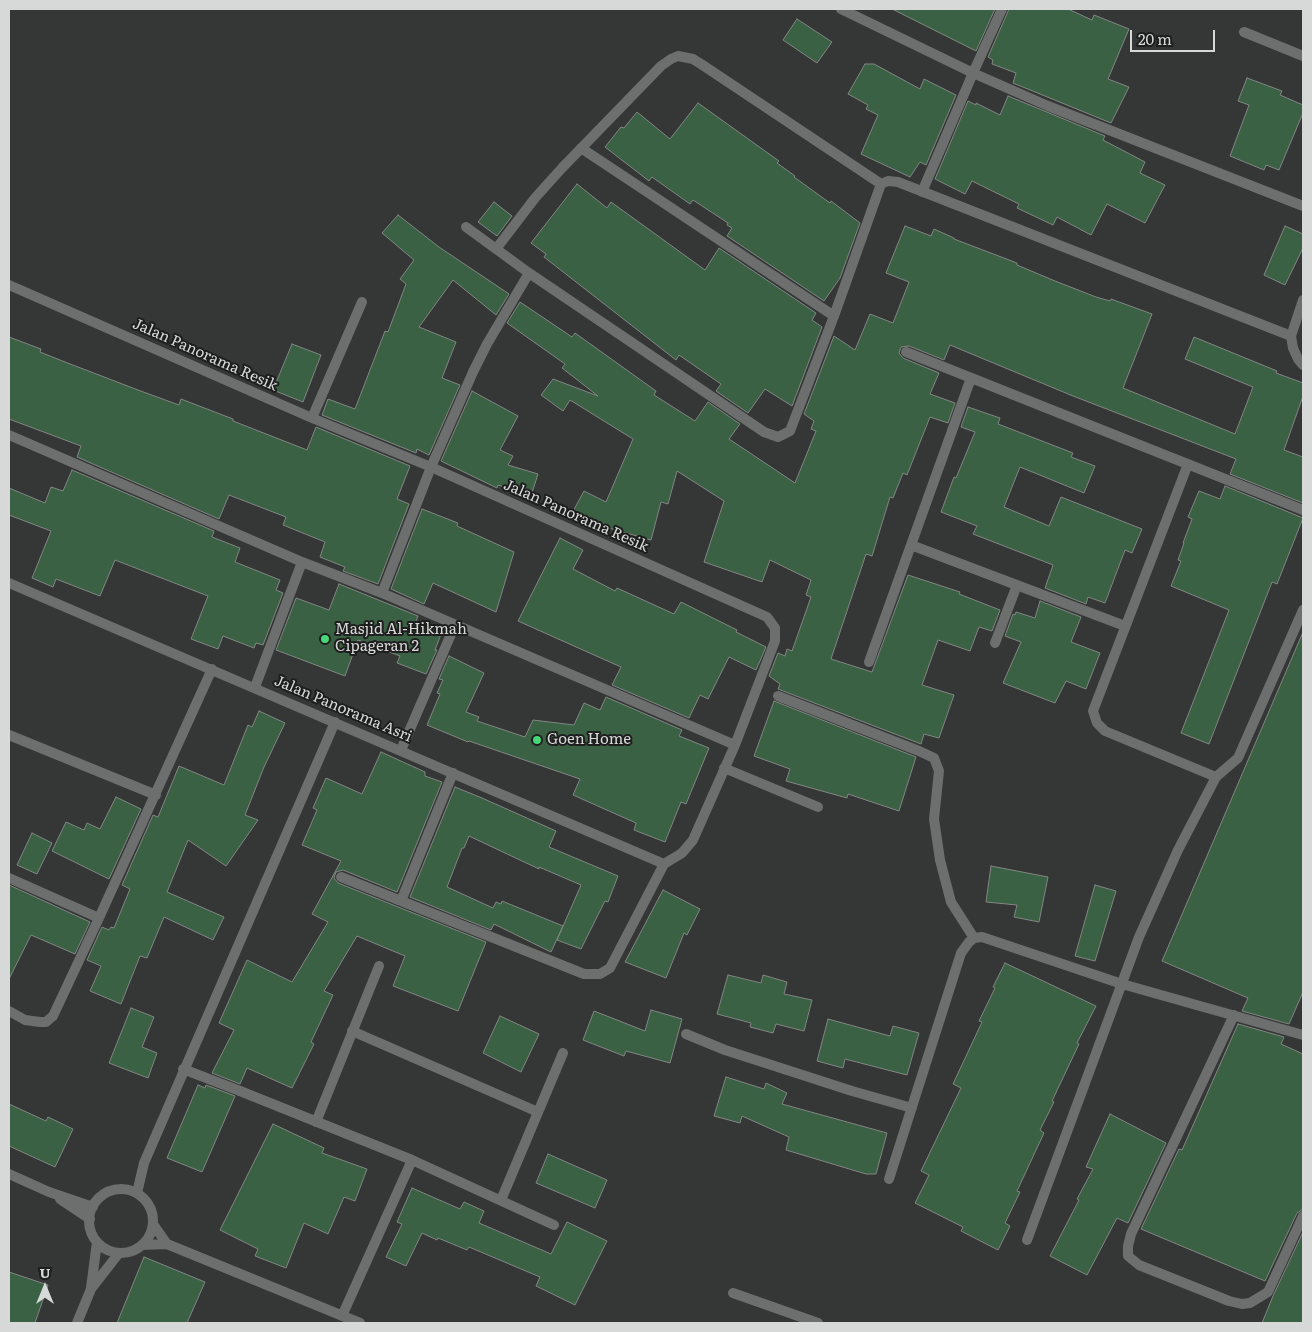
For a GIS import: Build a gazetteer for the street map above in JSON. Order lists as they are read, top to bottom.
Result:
{
  "streets": {
    "street": ["Jalan Panorama Resik", "Jalan Panorama Asri"]
  },
  "crossings": [
    ["Jalan Panorama Resik", "Jalan Panorama Asri"]
  ],
  "places": ["Masjid Al-Hikmah Cipageran 2", "Goen Home"],
  "scale_bar": "20 m",
  "north": "top"
}
